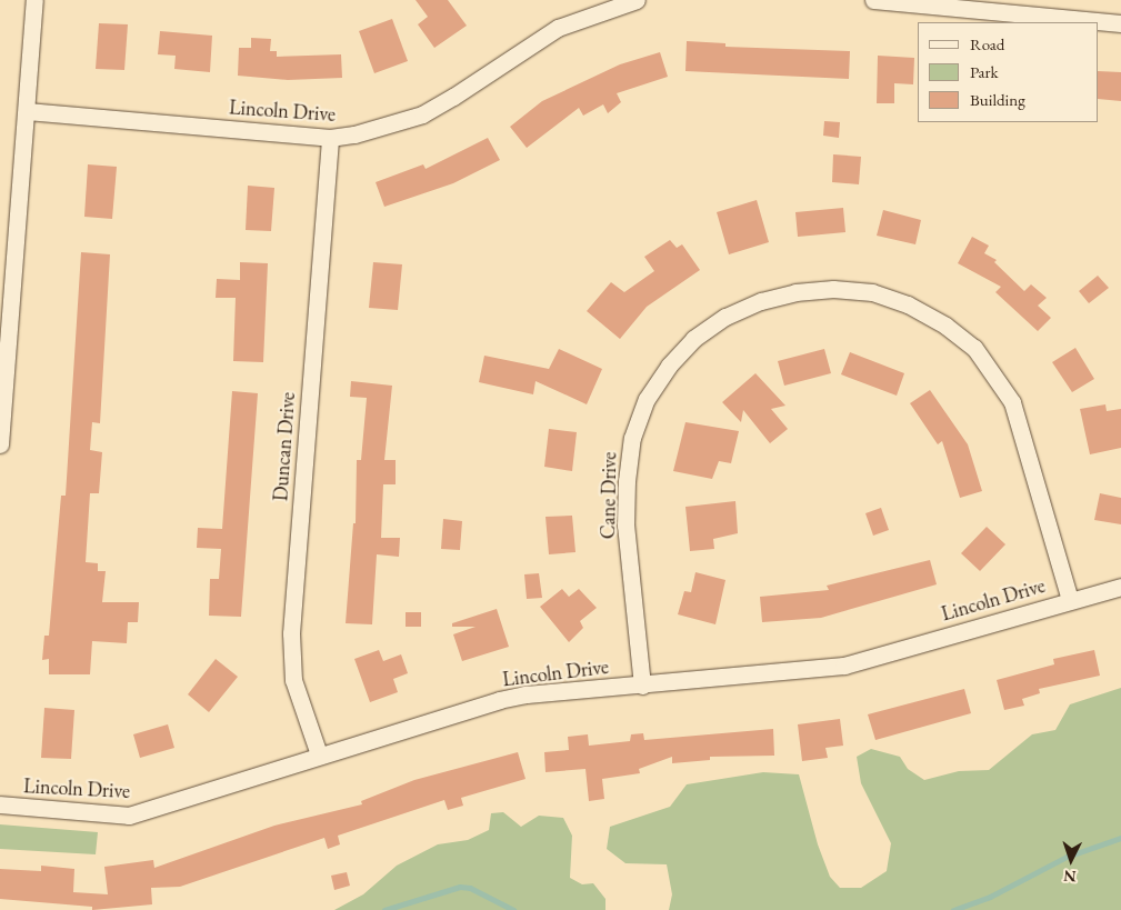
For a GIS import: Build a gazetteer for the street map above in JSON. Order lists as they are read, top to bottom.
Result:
{
  "streets": {
    "street": ["Lincoln Drive", "Duncan Drive", "Cane Drive"]
  },
  "crossings": [
    ["Lincoln Drive", "Duncan Drive"],
    ["Lincoln Drive", "Cane Drive"]
  ],
  "legend": ["Road", "Park", "Building"],
  "north": "bottom"
}
